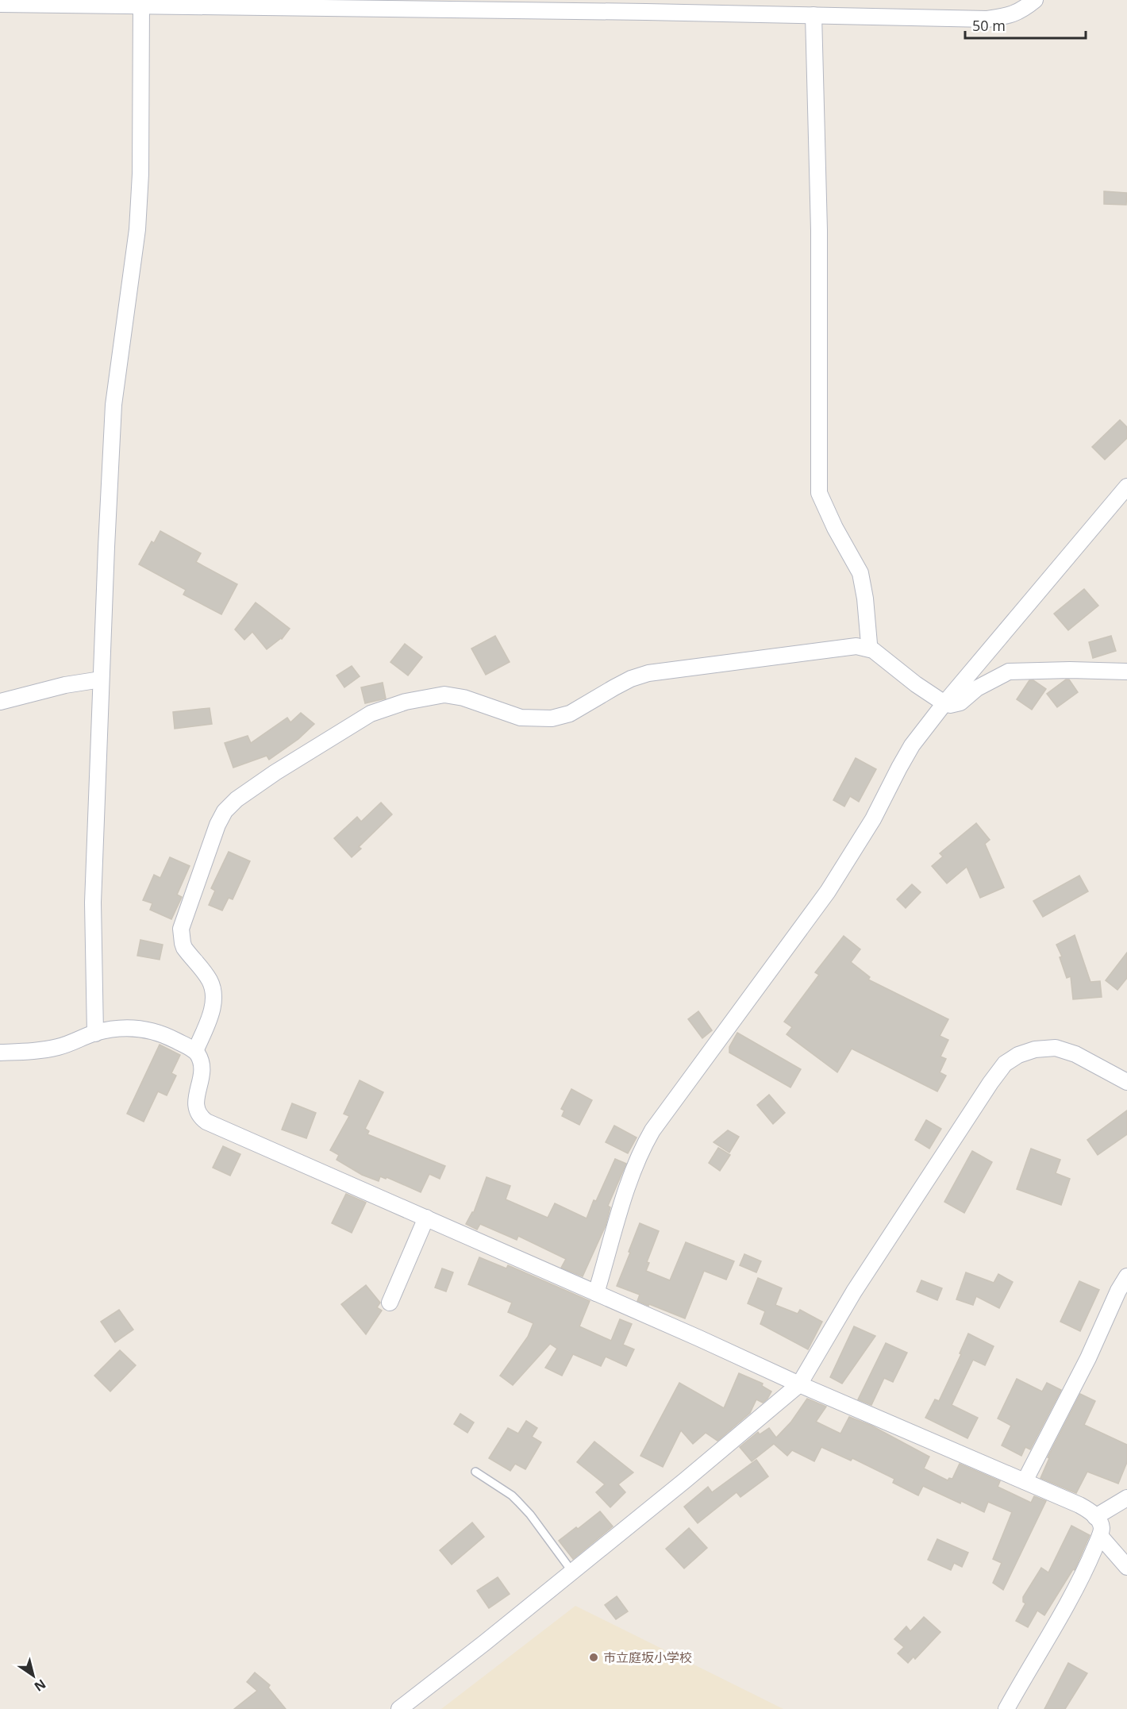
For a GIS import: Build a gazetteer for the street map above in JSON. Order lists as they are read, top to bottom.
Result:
{
  "places": ["市立庭坂小学校"],
  "scale_bar": "50 m",
  "north": "bottom right"
}
